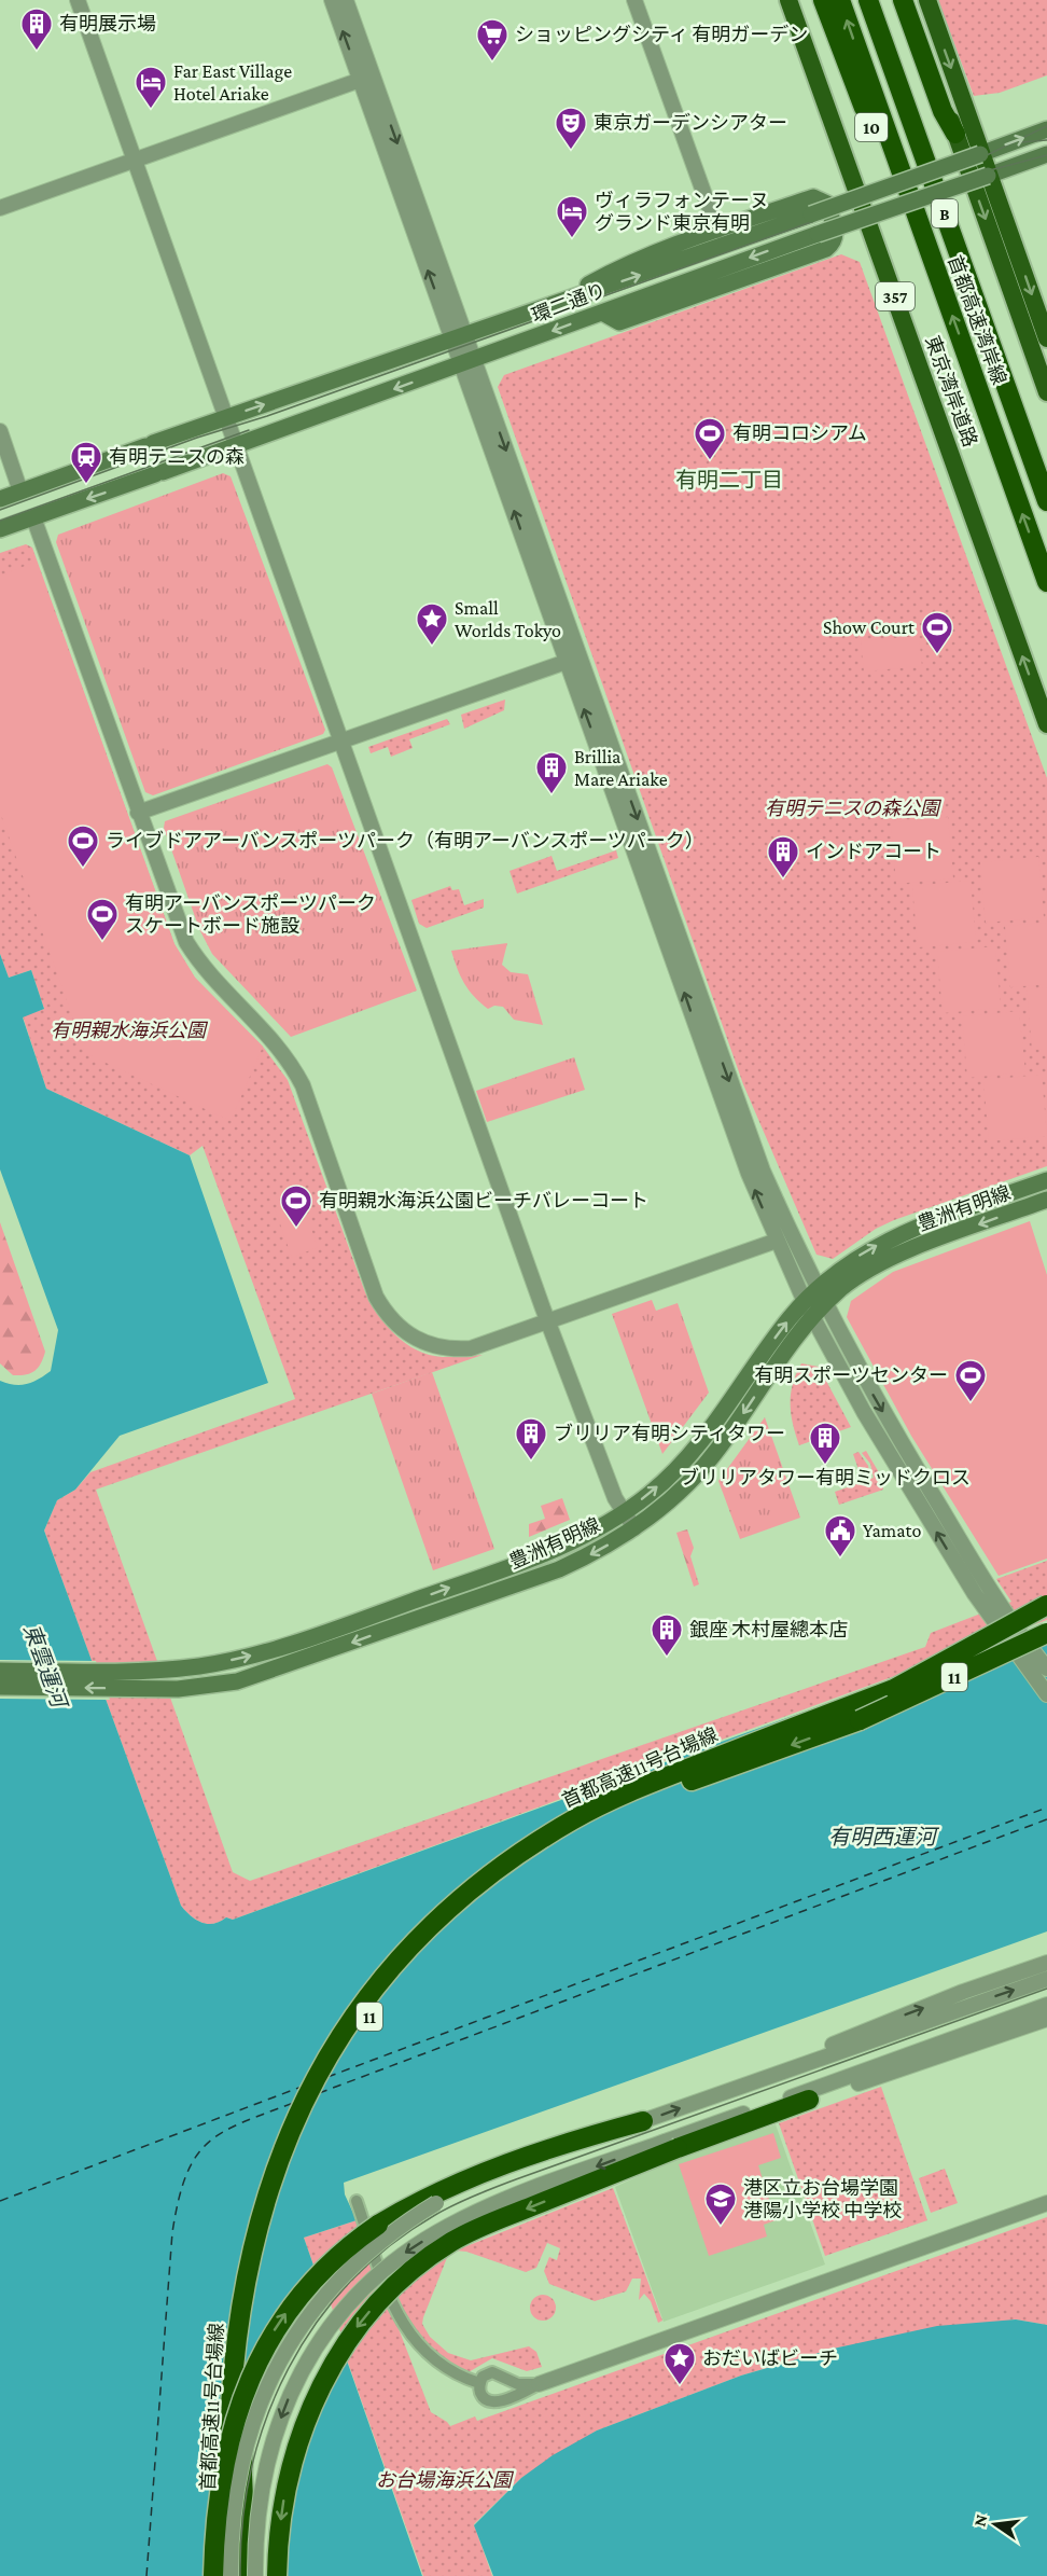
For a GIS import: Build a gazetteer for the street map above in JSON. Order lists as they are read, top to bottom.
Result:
{
  "streets": {
    "highway": [
      "B",
      "357",
      "首都高速湾岸線",
      "東京湾岸道路",
      "11",
      "首都高速11号台場線"
    ],
    "main road": ["環二通り", "豊洲有明線"]
  },
  "crossings": [
    ["B", "首都高速湾岸線"],
    ["11", "首都高速11号台場線"]
  ],
  "districts": ["有明二丁目"],
  "water": ["東雲運河", "有明西運河"],
  "parks": ["有明テニスの森公園", "有明親水海浜公園", "お台場海浜公園"],
  "places": {
    "building": [
      "有明展示場",
      "Brillia Mare Ariake",
      "インドアコート",
      "ブリリア有明シティタワー",
      "ブリリアタワー有明ミッドクロス",
      "銀座 木村屋總本店"
    ],
    "supermarket": ["ショッピングシティ 有明ガーデン"],
    "hotel": ["Far East Village Hotel Ariake", "ヴィラフォンテーヌ グランド東京有明"],
    "theatre": ["東京ガーデンシアター"],
    "sports": [
      "有明コロシアム",
      "Show Court",
      "ライブドアアーバンスポーツパーク（有明アーバンスポーツパーク）",
      "有明アーバンスポーツパーク スケートボード施設",
      "有明親水海浜公園ビーチバレーコート",
      "有明スポーツセンター"
    ],
    "station": ["有明テニスの森"],
    "place": ["Small Worlds Tokyo", "おだいばビーチ"],
    "public building": ["Yamato"],
    "school or university": ["港区立お台場学園 港陽小学校 中学校"]
  },
  "north": "left"
}
